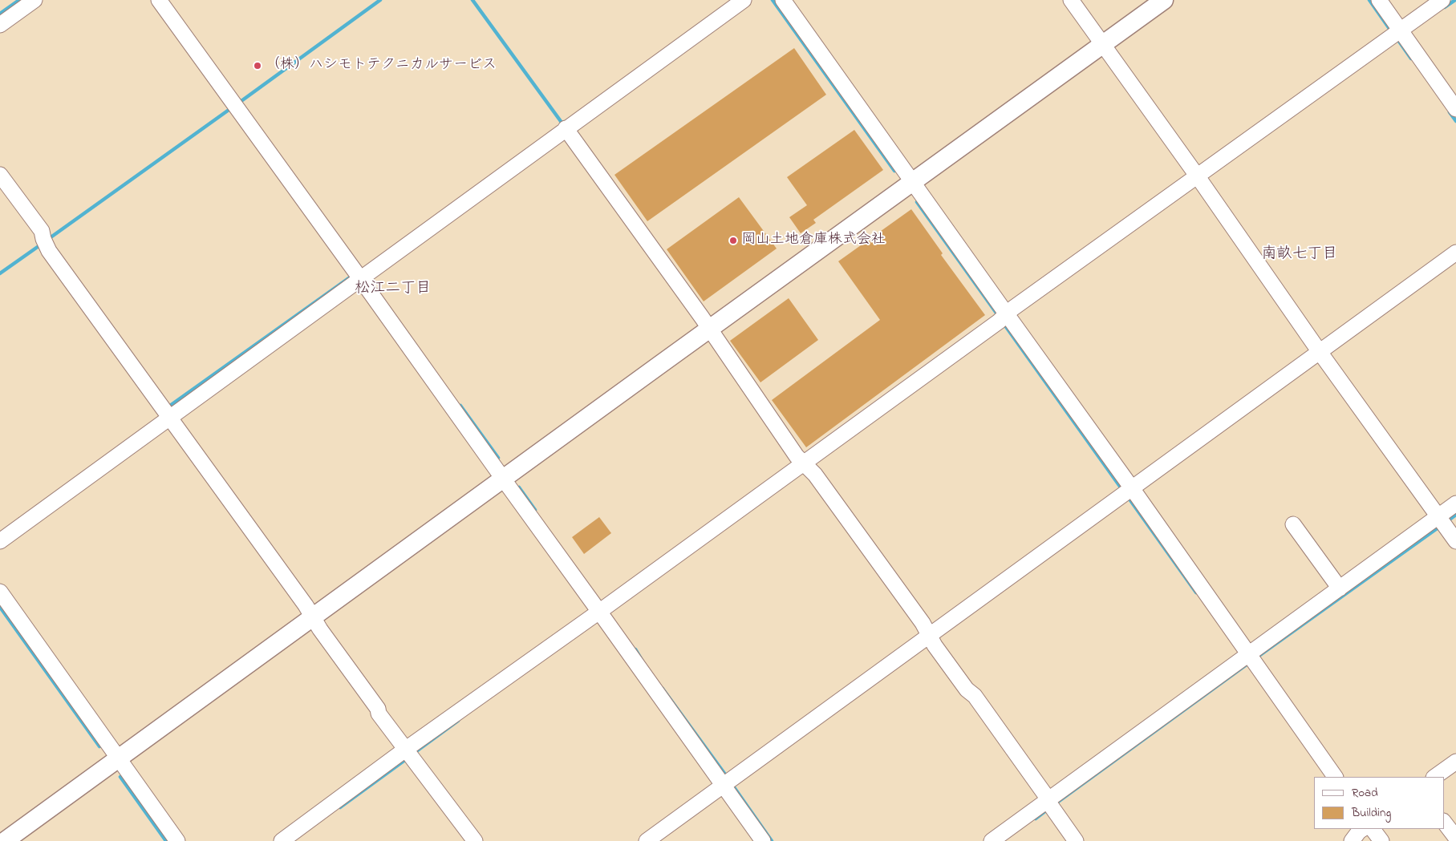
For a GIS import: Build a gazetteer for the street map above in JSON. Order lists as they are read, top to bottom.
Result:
{
  "districts": ["南畝七丁目", "松江二丁目"],
  "places": ["（株）ハシモトテクニカルサービス", "岡山土地倉庫株式会社"],
  "legend": ["Road", "Building"]
}
